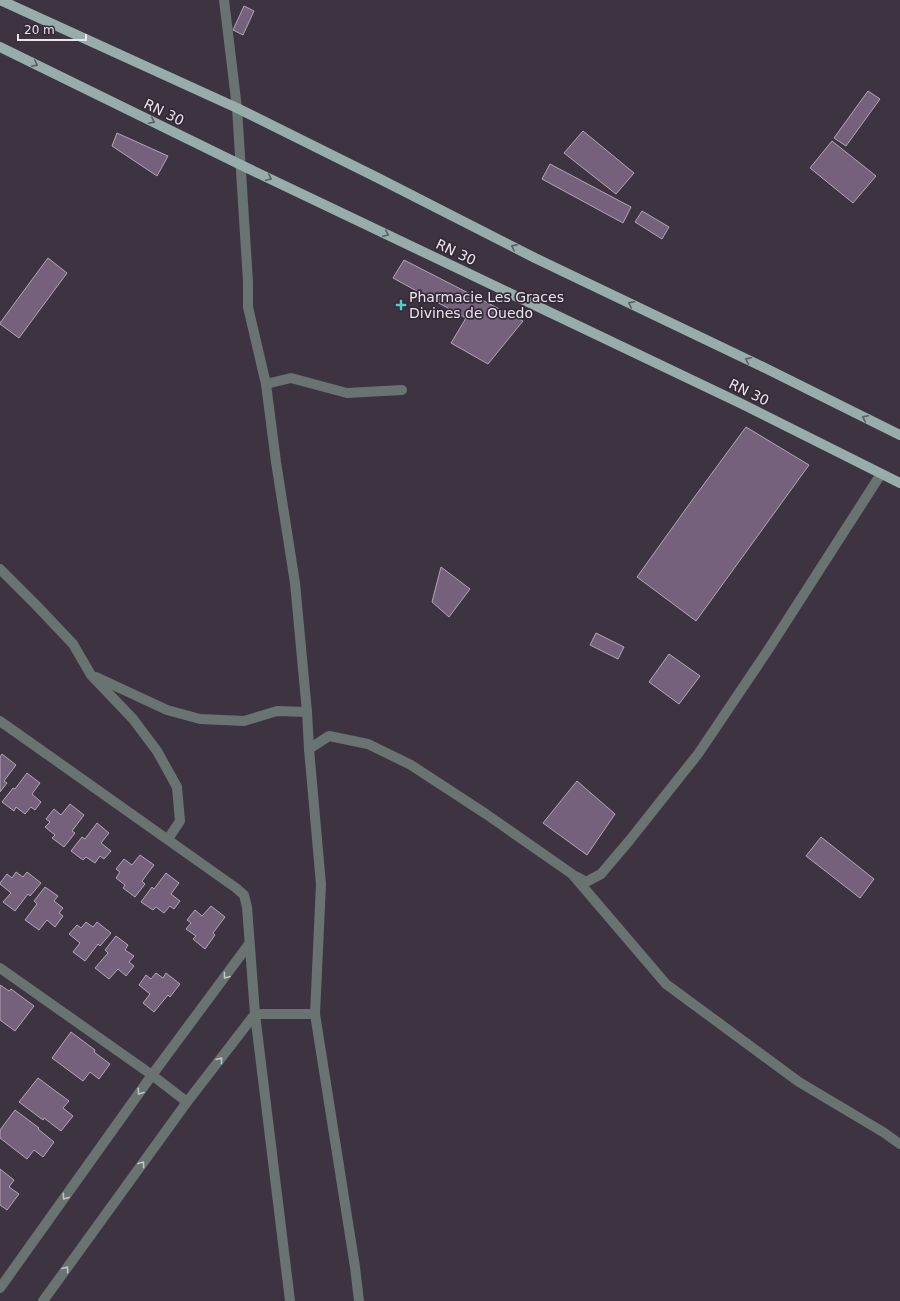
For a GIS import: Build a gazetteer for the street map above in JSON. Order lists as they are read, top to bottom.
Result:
{
  "streets": {
    "main road": ["RN 30"]
  },
  "places": {
    "health": ["Pharmacie Les Graces Divines de Ouedo"]
  },
  "scale_bar": "20 m"
}
